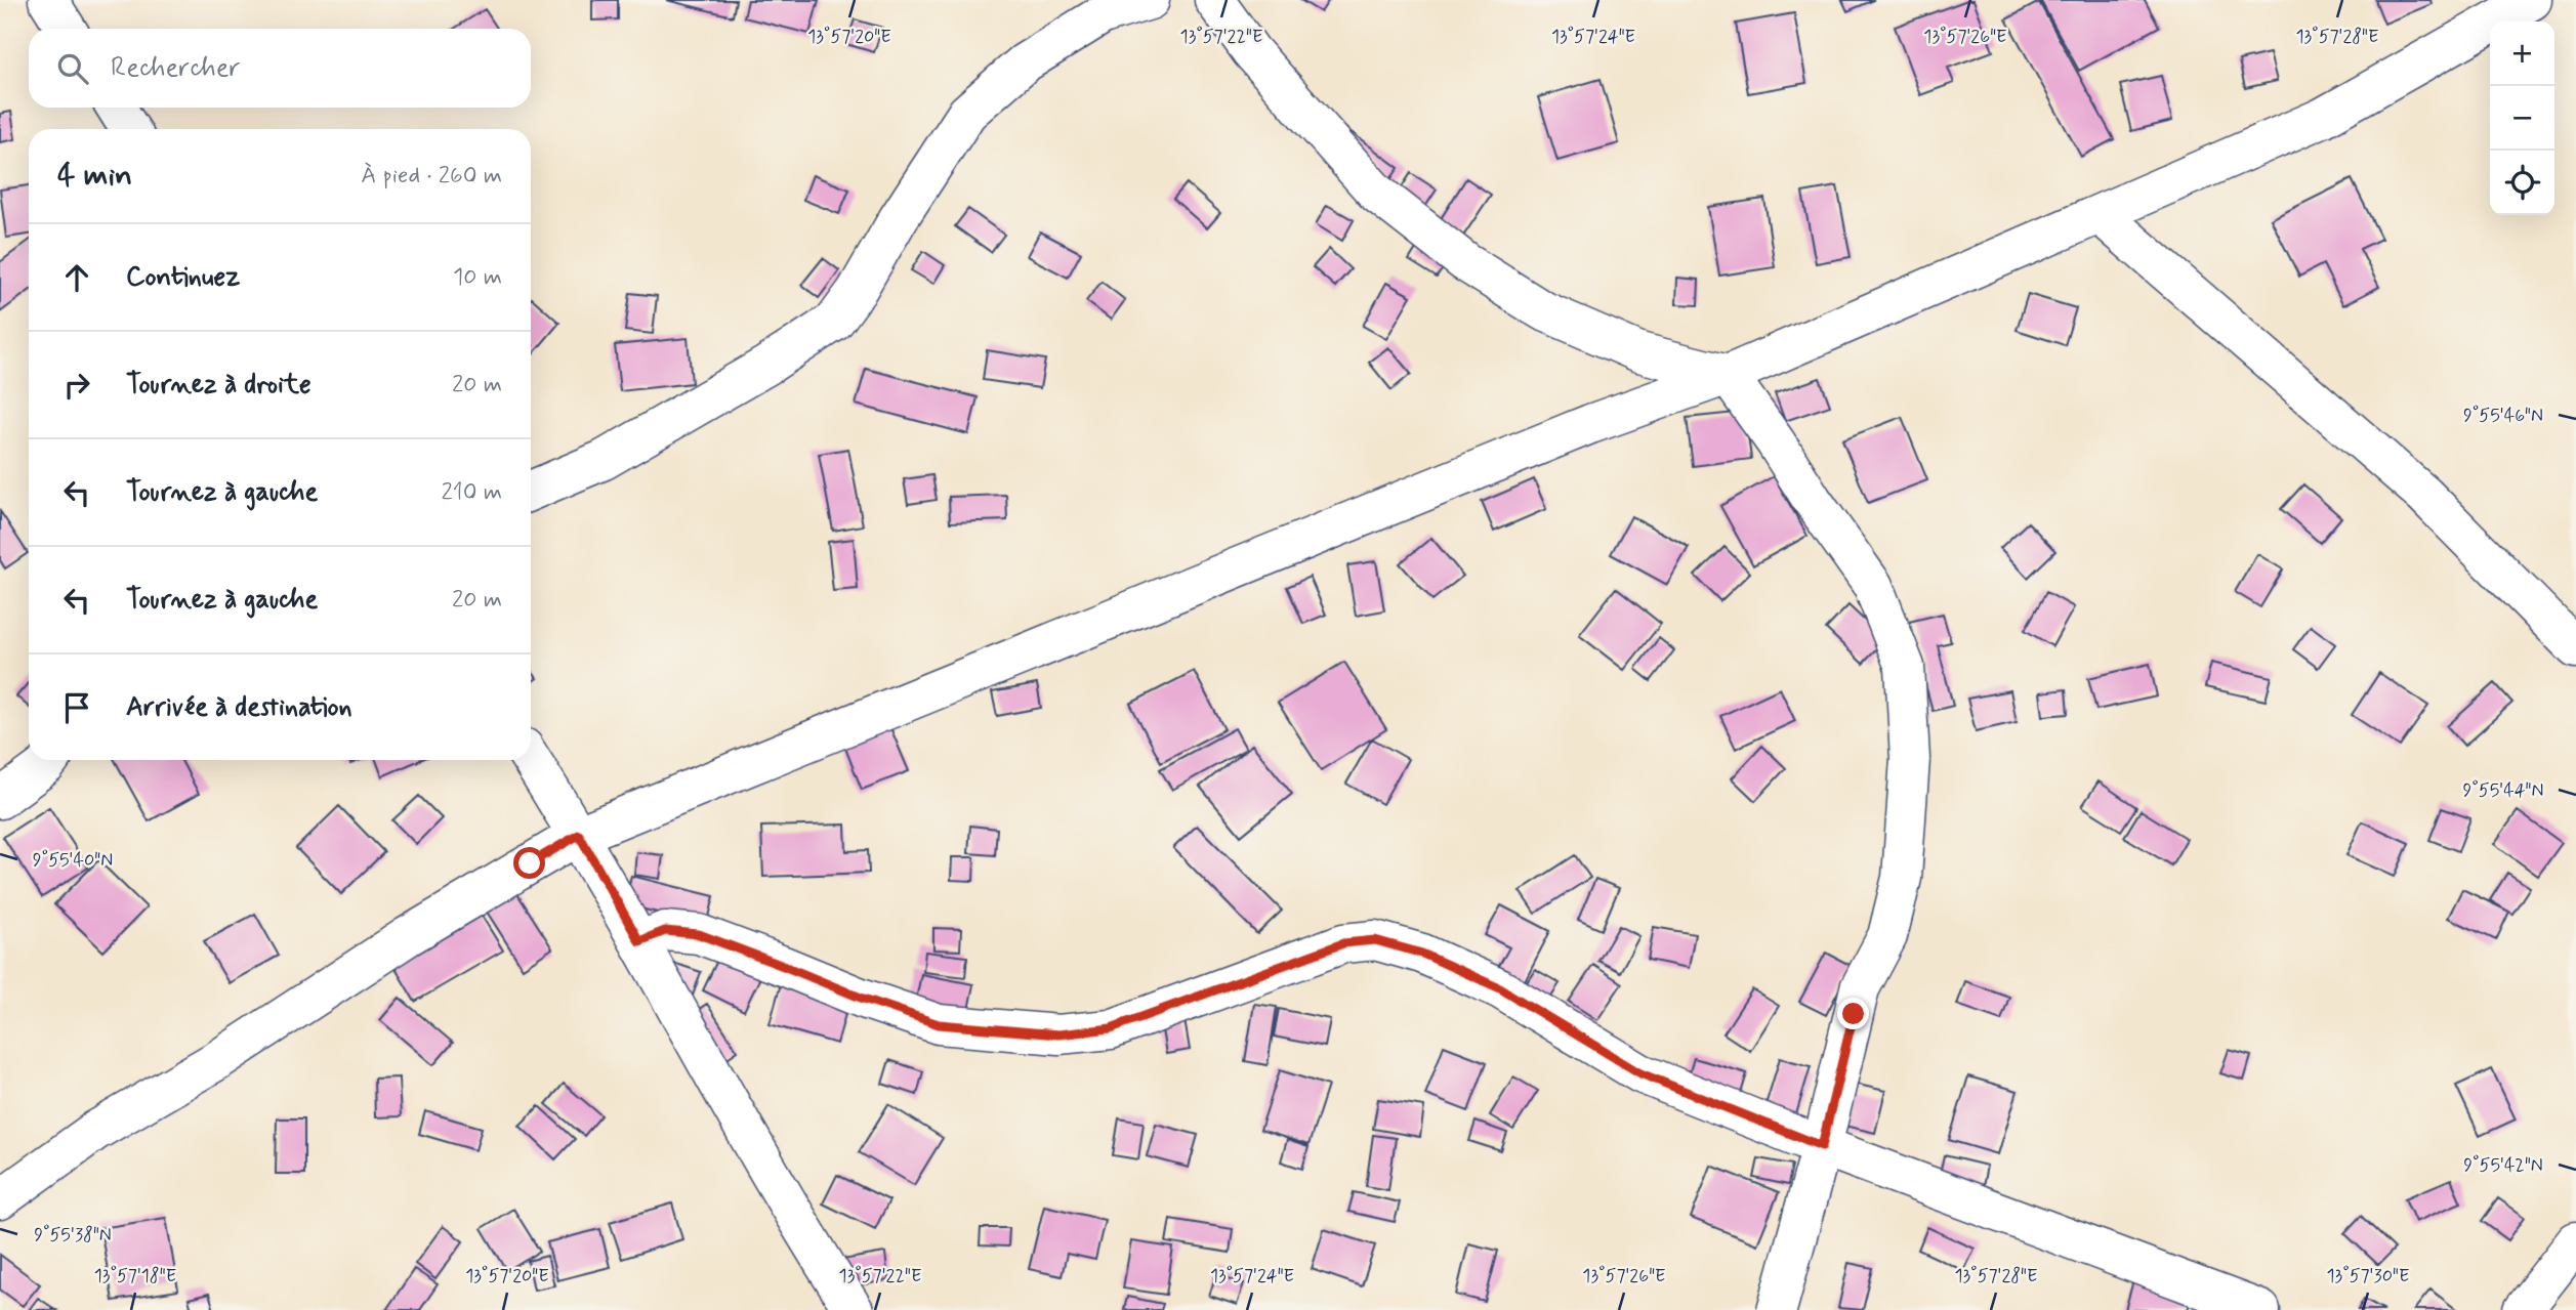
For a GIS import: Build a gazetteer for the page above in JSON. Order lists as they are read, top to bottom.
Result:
{
  "page": {
    "map_buttons": ["+", "−"],
    "search": "Rechercher",
    "heading": ["4 min", "À pied · 260 m"],
    "list": [
      ["Continuez", "10 m"],
      ["Tournez à droite", "20 m"],
      ["Tournez à gauche", "210 m"],
      ["Tournez à gauche", "20 m"],
      "Arrivée à destination"
    ]
  },
  "coordinates": [
    "13°57'20\"E",
    "13°57'22\"E",
    "13°57'24\"E",
    "13°57'28\"E",
    "13°57'26\"E",
    "9°55'46\"N",
    "9°55'44\"N",
    "9°55'40\"N",
    "9°55'42\"N",
    "9°55'38\"N",
    "13°57'18\"E",
    "13°57'30\"E"
  ]
}
